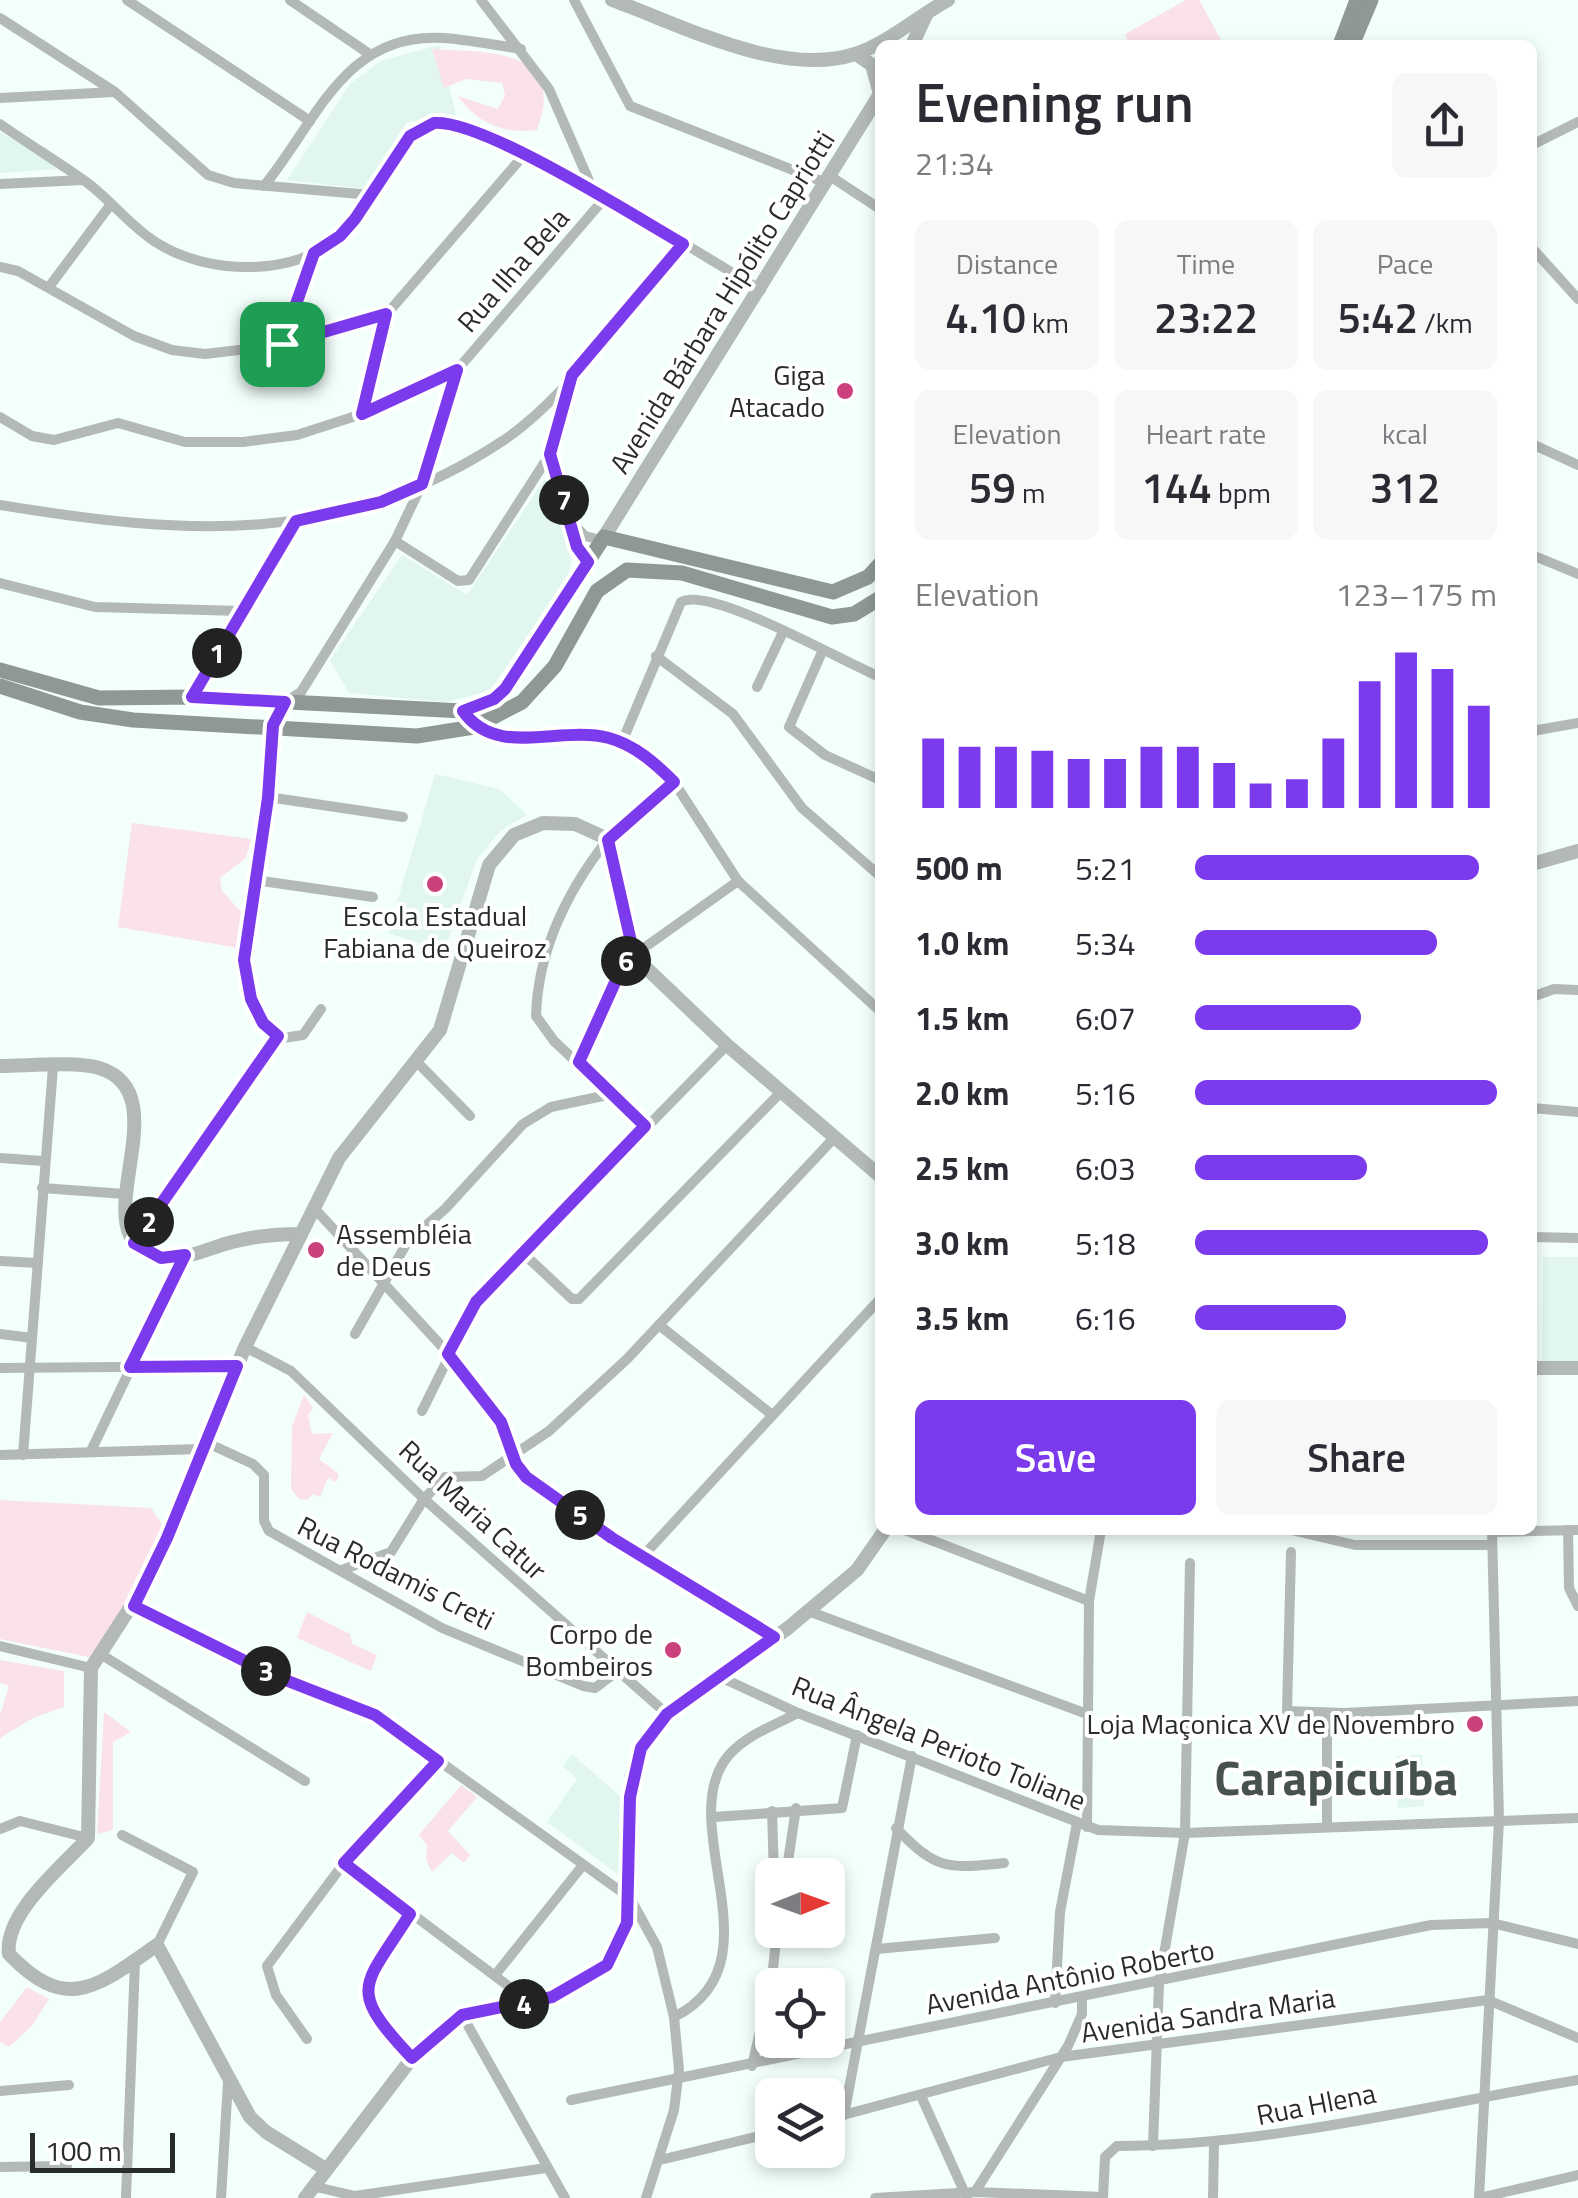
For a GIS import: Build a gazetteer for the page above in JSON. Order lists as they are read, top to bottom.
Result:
{
  "streets": {
    "street": [
      "Rua Ilha Bela",
      "Avenida Bárbara Hipólito Capriotti",
      "Rua Maria Catur",
      "Rua Rodamis Creti",
      "Rua Ângela Perioto Toliane",
      "Avenida Antônio Roberto",
      "Avenida Sandra Maria",
      "Rua Hlena"
    ]
  },
  "crossings": [
    ["Rua Maria Catur", "Rua Rodamis Creti"]
  ],
  "districts": ["Carapicuíba"],
  "places": [
    "Giga Atacado",
    "Escola Estadual Fabiana de Queiroz",
    "Assembléia de Deus",
    "Corpo de Bombeiros",
    "Loja Maçonica XV de Novembro"
  ],
  "scale_bar": "100 m",
  "north": "right",
  "page": {
    "heading": ["Evening run", "21:34"],
    "stats": [
      ["Distance", "4.10 km"],
      ["Time", "23:22"],
      ["Pace", "5:42 /km"],
      ["Elevation", "59 m"],
      ["Heart rate", "144 bpm"],
      ["kcal", "312"]
    ],
    "pins": [
      "7",
      "1",
      "6",
      "2",
      "5",
      "3",
      "4"
    ],
    "chart": ["Elevation", "123–175 m"],
    "list": [
      {
        "name": "500 m",
        "note": "5:21"
      },
      {
        "name": "1.0 km",
        "note": "5:34"
      },
      {
        "name": "1.5 km",
        "note": "6:07"
      },
      {
        "name": "2.0 km",
        "note": "5:16"
      },
      {
        "name": "2.5 km",
        "note": "6:03"
      },
      {
        "name": "3.0 km",
        "note": "5:18"
      },
      {
        "name": "3.5 km",
        "note": "6:16"
      }
    ],
    "buttons": ["Save", "Share"],
    "scale": "100 m"
  }
}
